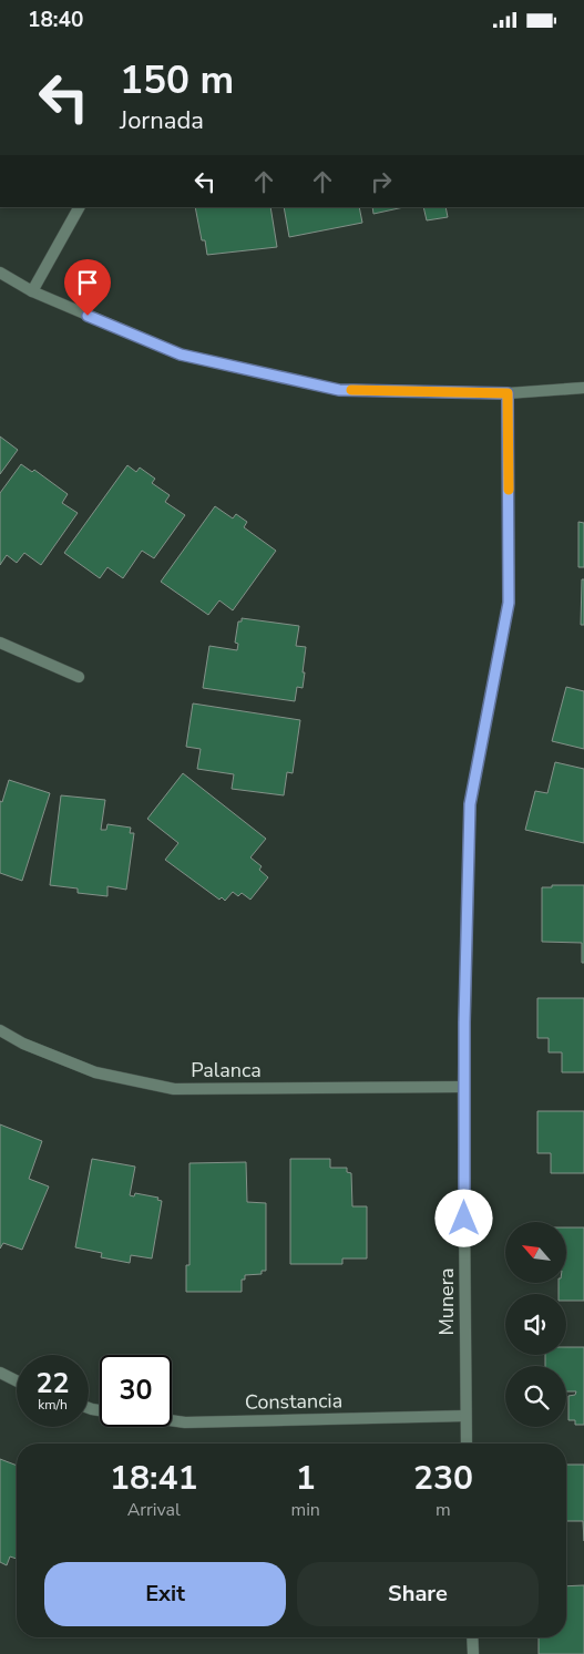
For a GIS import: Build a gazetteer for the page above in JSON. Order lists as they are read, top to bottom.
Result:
{
  "streets": {
    "street": ["Palanca", "Munera", "Constancia"]
  },
  "crossings": [
    ["Palanca", "Munera"],
    ["Munera", "Constancia"]
  ],
  "north": "top left",
  "page": {
    "status": "18:40",
    "turn": ["150 m", "Jornada"],
    "speed": "22 km/h",
    "limit": "30",
    "eta": [
      "18:41",
      "Arrival",
      "1",
      "min",
      "230",
      "m"
    ],
    "buttons": ["Exit", "Share"]
  }
}
